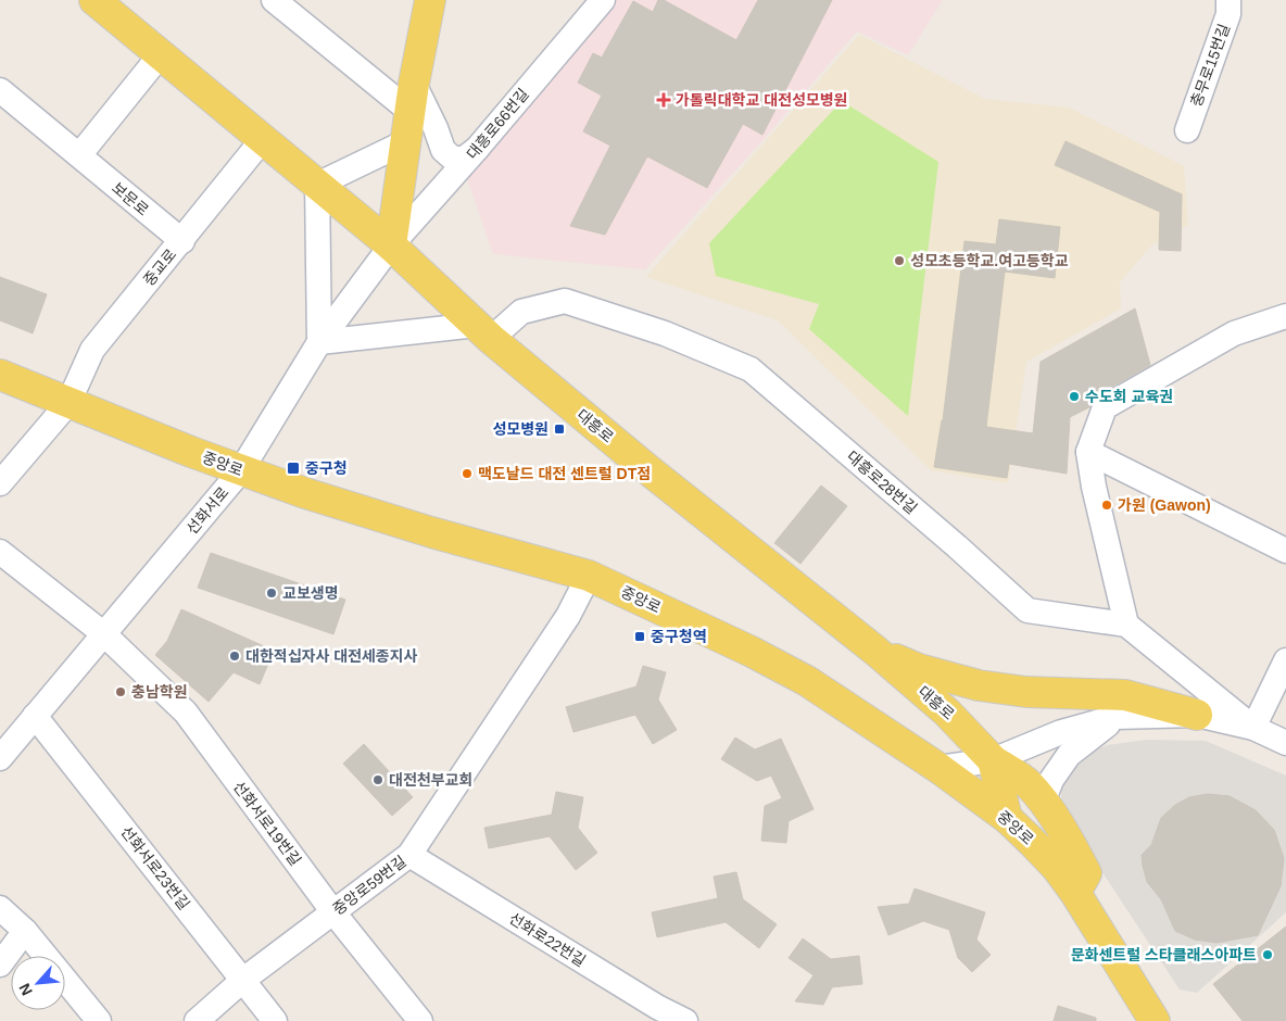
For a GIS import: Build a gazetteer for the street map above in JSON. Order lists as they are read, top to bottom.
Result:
{
  "streets": {
    "main road": ["대흥로", "중앙로"],
    "street": [
      "충무로15번길",
      "대흥로66번길",
      "보문로",
      "중교로",
      "대흥로28번길",
      "선화서로",
      "선화서로19번길",
      "선화서로23번길",
      "중앙로59번길",
      "선화로22번길"
    ]
  },
  "crossings": [
    ["대흥로66번길", "대흥로"],
    ["대흥로66번길", "선화서로"],
    ["보문로", "중교로"],
    ["중교로", "중앙로"],
    ["대흥로", "중앙로"],
    ["대흥로", "대흥로28번길"],
    ["대흥로", "선화서로"],
    ["중앙로", "선화서로"],
    ["중앙로", "중앙로59번길"],
    ["선화서로", "선화서로19번길"],
    ["선화서로", "선화서로23번길"],
    ["선화서로19번길", "중앙로59번길"],
    ["선화서로23번길", "중앙로59번길"],
    ["중앙로59번길", "선화로22번길"]
  ],
  "places": {
    "health": ["가톨릭대학교 대전성모병원"],
    "other": [
      "성모초등학교.여고등학교",
      "수도회 교육권",
      "맥도날드 대전 센트럴 DT점",
      "가원 (Gawon)",
      "교보생명",
      "대한적십자사 대전세종지사",
      "충남학원",
      "대전천부교회",
      "문화센트럴 스타클래스아파트"
    ],
    "transit": ["성모병원", "중구청", "중구청역"]
  },
  "north": "bottom left"
}
